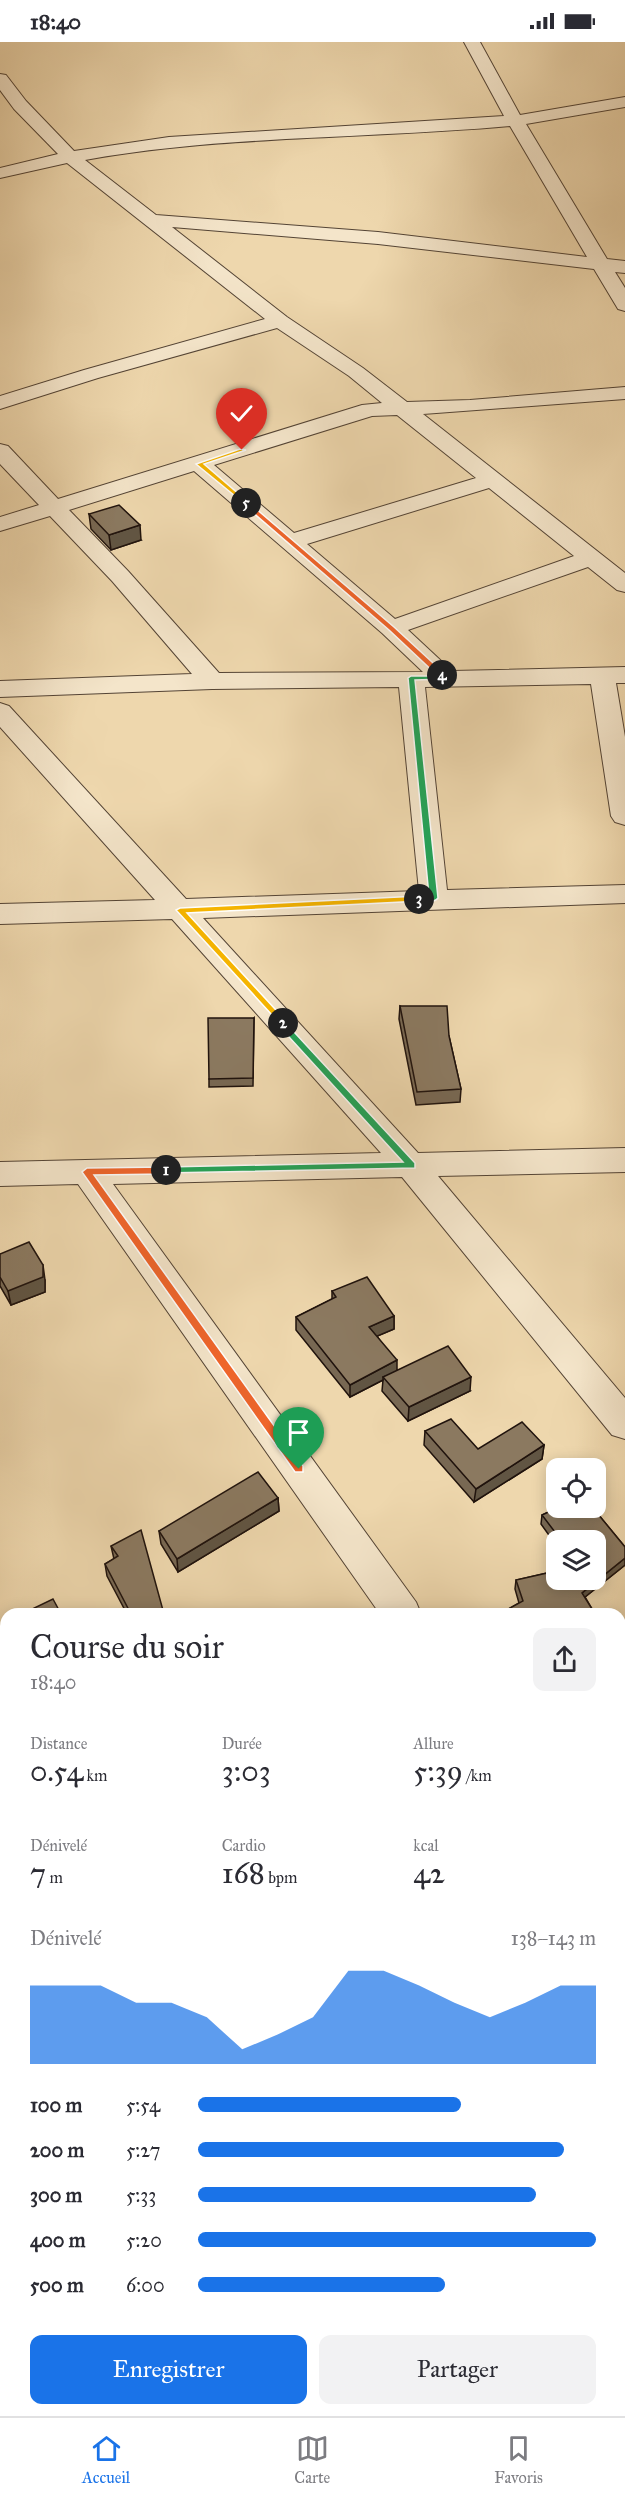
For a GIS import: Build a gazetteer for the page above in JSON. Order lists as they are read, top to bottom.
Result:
{
  "page": {
    "status": "18:40",
    "pins": [
      "5",
      "4",
      "3",
      "2",
      "1"
    ],
    "heading": ["Course du soir", "18:40"],
    "stats": [
      ["Distance", "0.54 km"],
      ["Durée", "3:03"],
      ["Allure", "5:39 /km"],
      ["Dénivelé", "7 m"],
      ["Cardio", "168 bpm"],
      ["kcal", "42"]
    ],
    "chart": ["Dénivelé", "138–143 m"],
    "list": [
      {
        "name": "100 m",
        "note": "5:54"
      },
      {
        "name": "200 m",
        "note": "5:27"
      },
      {
        "name": "300 m",
        "note": "5:33"
      },
      {
        "name": "400 m",
        "note": "5:20"
      },
      {
        "name": "500 m",
        "note": "6:00"
      }
    ],
    "buttons": ["Enregistrer", "Partager"],
    "tabs": ["Accueil", "Carte", "Favoris"]
  }
}
